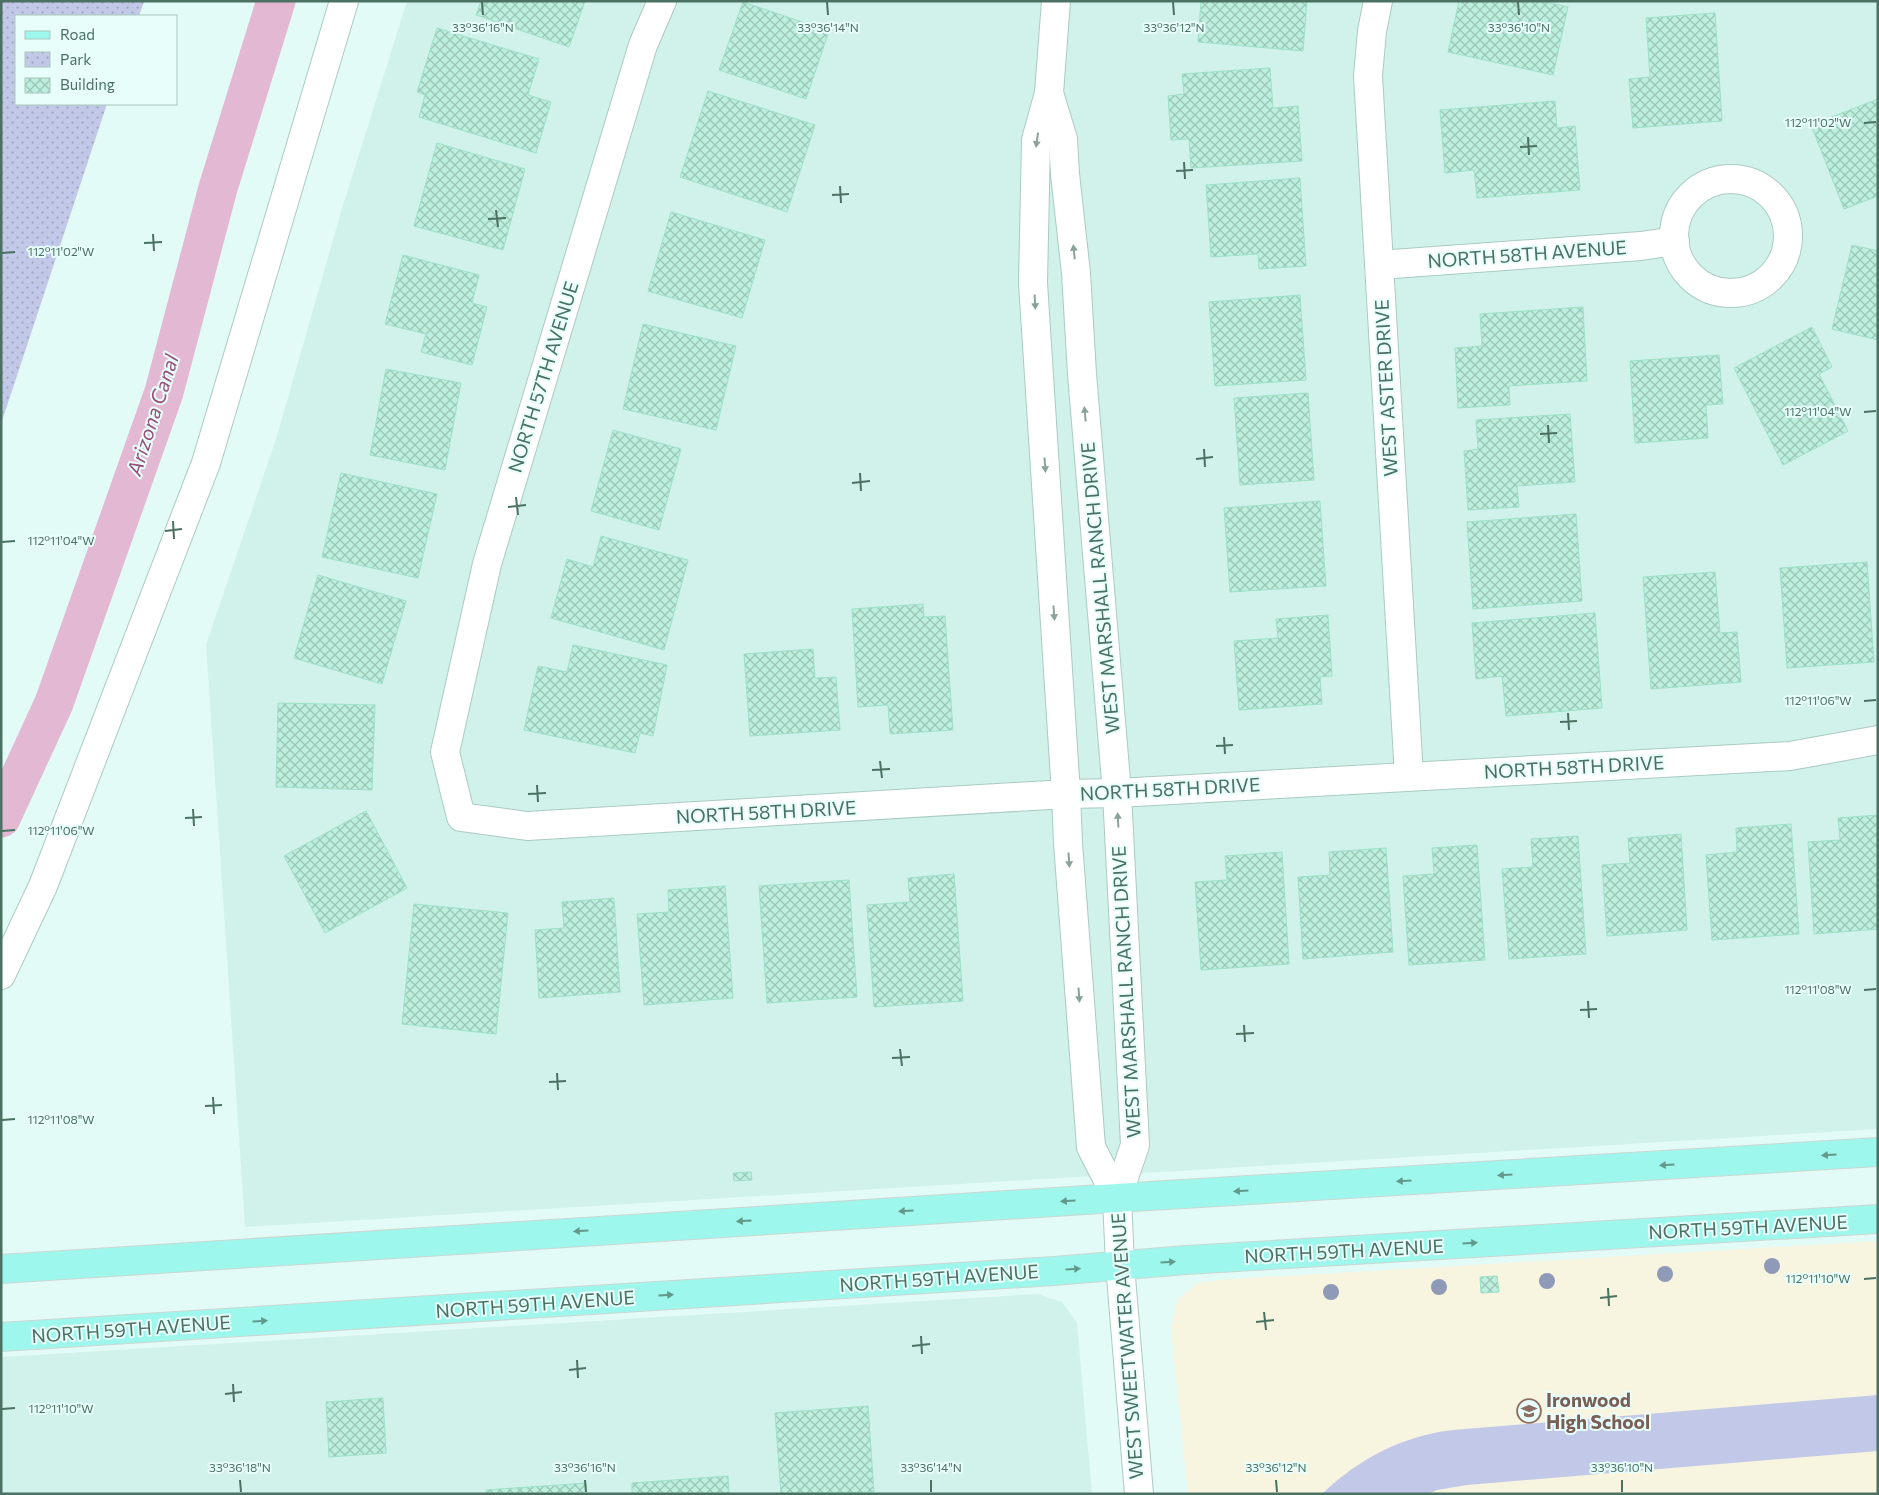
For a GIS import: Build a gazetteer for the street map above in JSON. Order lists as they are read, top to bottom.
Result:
{
  "streets": {
    "main road": ["NORTH 59TH AVENUE"],
    "street": [
      "NORTH 58TH AVENUE",
      "NORTH 57TH AVENUE",
      "WEST ASTER DRIVE",
      "WEST MARSHALL RANCH DRIVE",
      "NORTH 58TH DRIVE",
      "WEST SWEETWATER AVENUE"
    ]
  },
  "crossings": [
    ["NORTH 58TH AVENUE", "WEST ASTER DRIVE"],
    ["NORTH 57TH AVENUE", "NORTH 58TH DRIVE"],
    ["WEST ASTER DRIVE", "NORTH 58TH DRIVE"],
    ["WEST MARSHALL RANCH DRIVE", "NORTH 58TH DRIVE"],
    ["WEST MARSHALL RANCH DRIVE", "WEST SWEETWATER AVENUE"],
    ["NORTH 59TH AVENUE", "WEST SWEETWATER AVENUE"]
  ],
  "water": ["Arizona Canal"],
  "places": {
    "school or university": ["Ironwood High School"]
  },
  "legend": ["Road", "Park", "Building"],
  "coordinates": [
    "33°36'16\"N",
    "33°36'14\"N",
    "33°36'12\"N",
    "33°36'10\"N",
    "112°11'02\"W",
    "112°11'04\"W",
    "112°11'06\"W",
    "112°11'08\"W",
    "112°11'10\"W",
    "33°36'18\"N"
  ]
}
